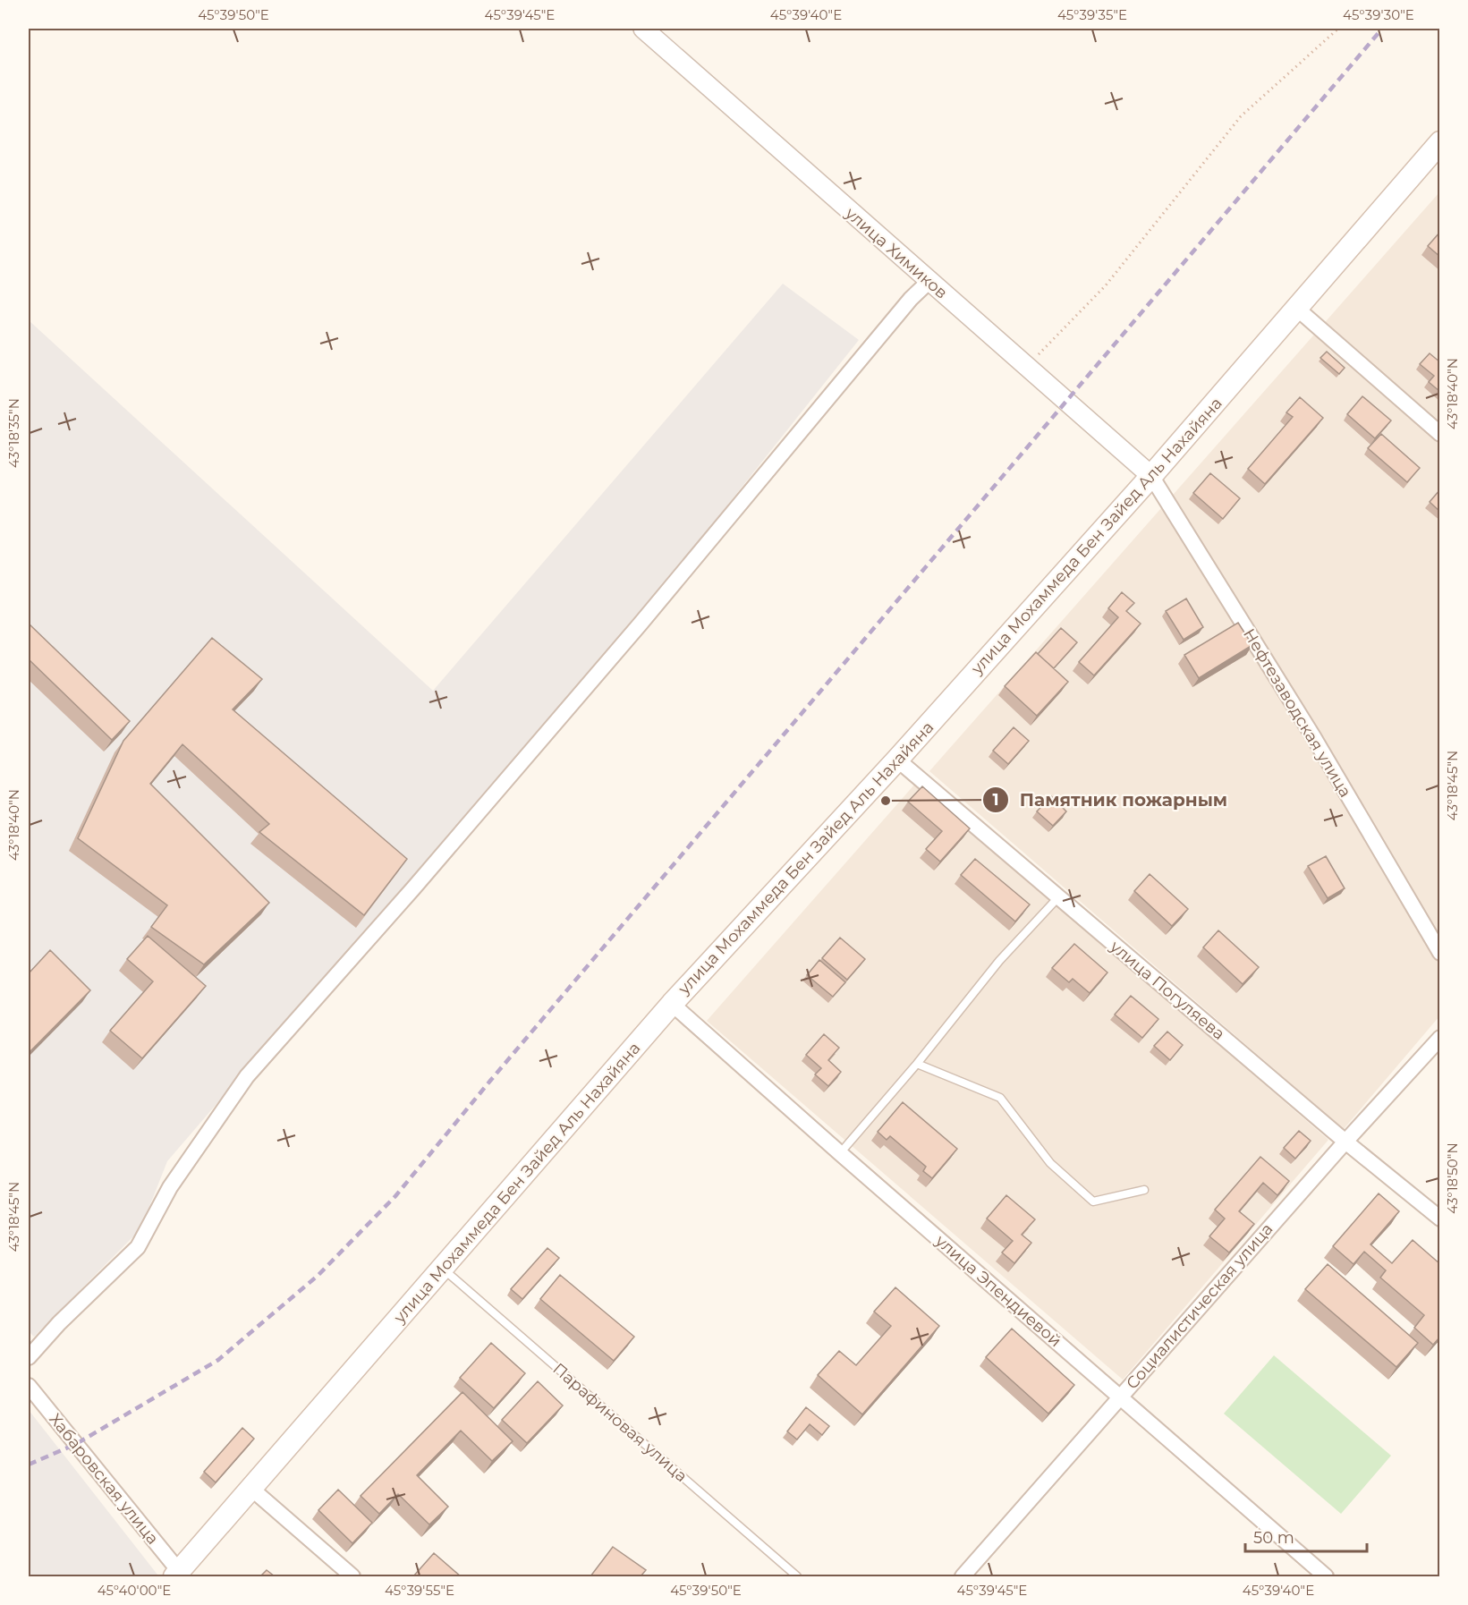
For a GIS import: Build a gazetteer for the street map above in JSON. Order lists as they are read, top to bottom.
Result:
{
  "streets": {
    "main road": ["улица Мохаммеда Бен Зайед Аль Нахайяна"],
    "street": [
      "улица Химиков",
      "Нефтезаводская улица",
      "улица Погуляева",
      "улица Эпендиевой",
      "Социалистическая улица",
      "Хабаровская улица"
    ],
    "lane": ["Парафиновая улица"]
  },
  "crossings": [
    ["улица Химиков", "улица Мохаммеда Бен Зайед Аль Нахайяна"],
    ["улица Химиков", "Нефтезаводская улица"],
    ["улица Мохаммеда Бен Зайед Аль Нахайяна", "Нефтезаводская улица"],
    ["улица Мохаммеда Бен Зайед Аль Нахайяна", "улица Погуляева"],
    ["улица Мохаммеда Бен Зайед Аль Нахайяна", "улица Эпендиевой"],
    ["улица Мохаммеда Бен Зайед Аль Нахайяна", "Парафиновая улица"],
    ["улица Мохаммеда Бен Зайед Аль Нахайяна", "Хабаровская улица"],
    ["улица Погуляева", "Социалистическая улица"],
    ["улица Эпендиевой", "Социалистическая улица"]
  ],
  "places": ["Памятник пожарным"],
  "scale_bar": "50 m",
  "coordinates": [
    "45°39'50\"E",
    "45°39'45\"E",
    "45°39'40\"E",
    "45°39'35\"E",
    "45°39'30\"E",
    "43°18'40\"N",
    "43°18'35\"N",
    "43°18'45\"N",
    "43°18'50\"N",
    "45°40'00\"E",
    "45°39'55\"E"
  ]
}
